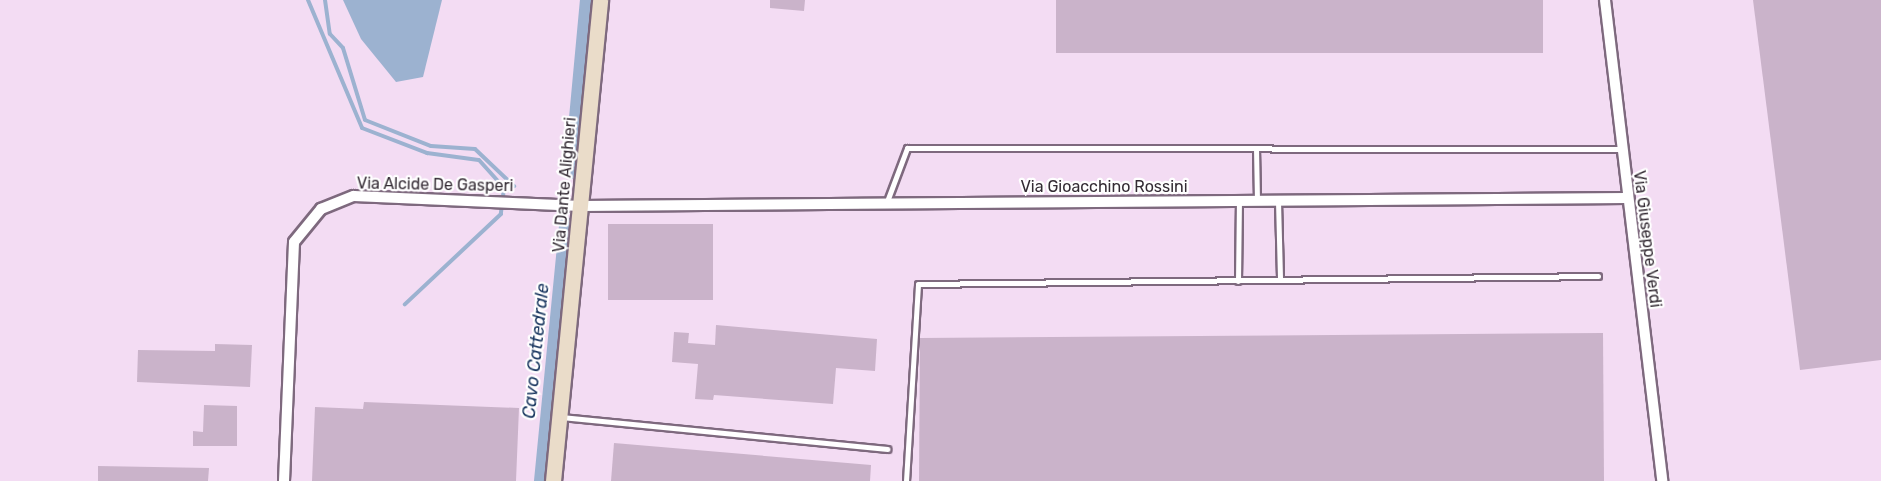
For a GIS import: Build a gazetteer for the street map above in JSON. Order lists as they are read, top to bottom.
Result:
{
  "streets": {
    "main road": ["Via Dante Alighieri"],
    "street": ["Via Alcide De Gasperi", "Via Gioacchino Rossini", "Via Giuseppe Verdi"]
  },
  "crossings": [
    ["Via Alcide De Gasperi", "Via Dante Alighieri"],
    ["Via Alcide De Gasperi", "Via Gioacchino Rossini"],
    ["Via Dante Alighieri", "Via Gioacchino Rossini"],
    ["Via Gioacchino Rossini", "Via Giuseppe Verdi"]
  ],
  "water": ["Cavo Cattedrale"]
}
